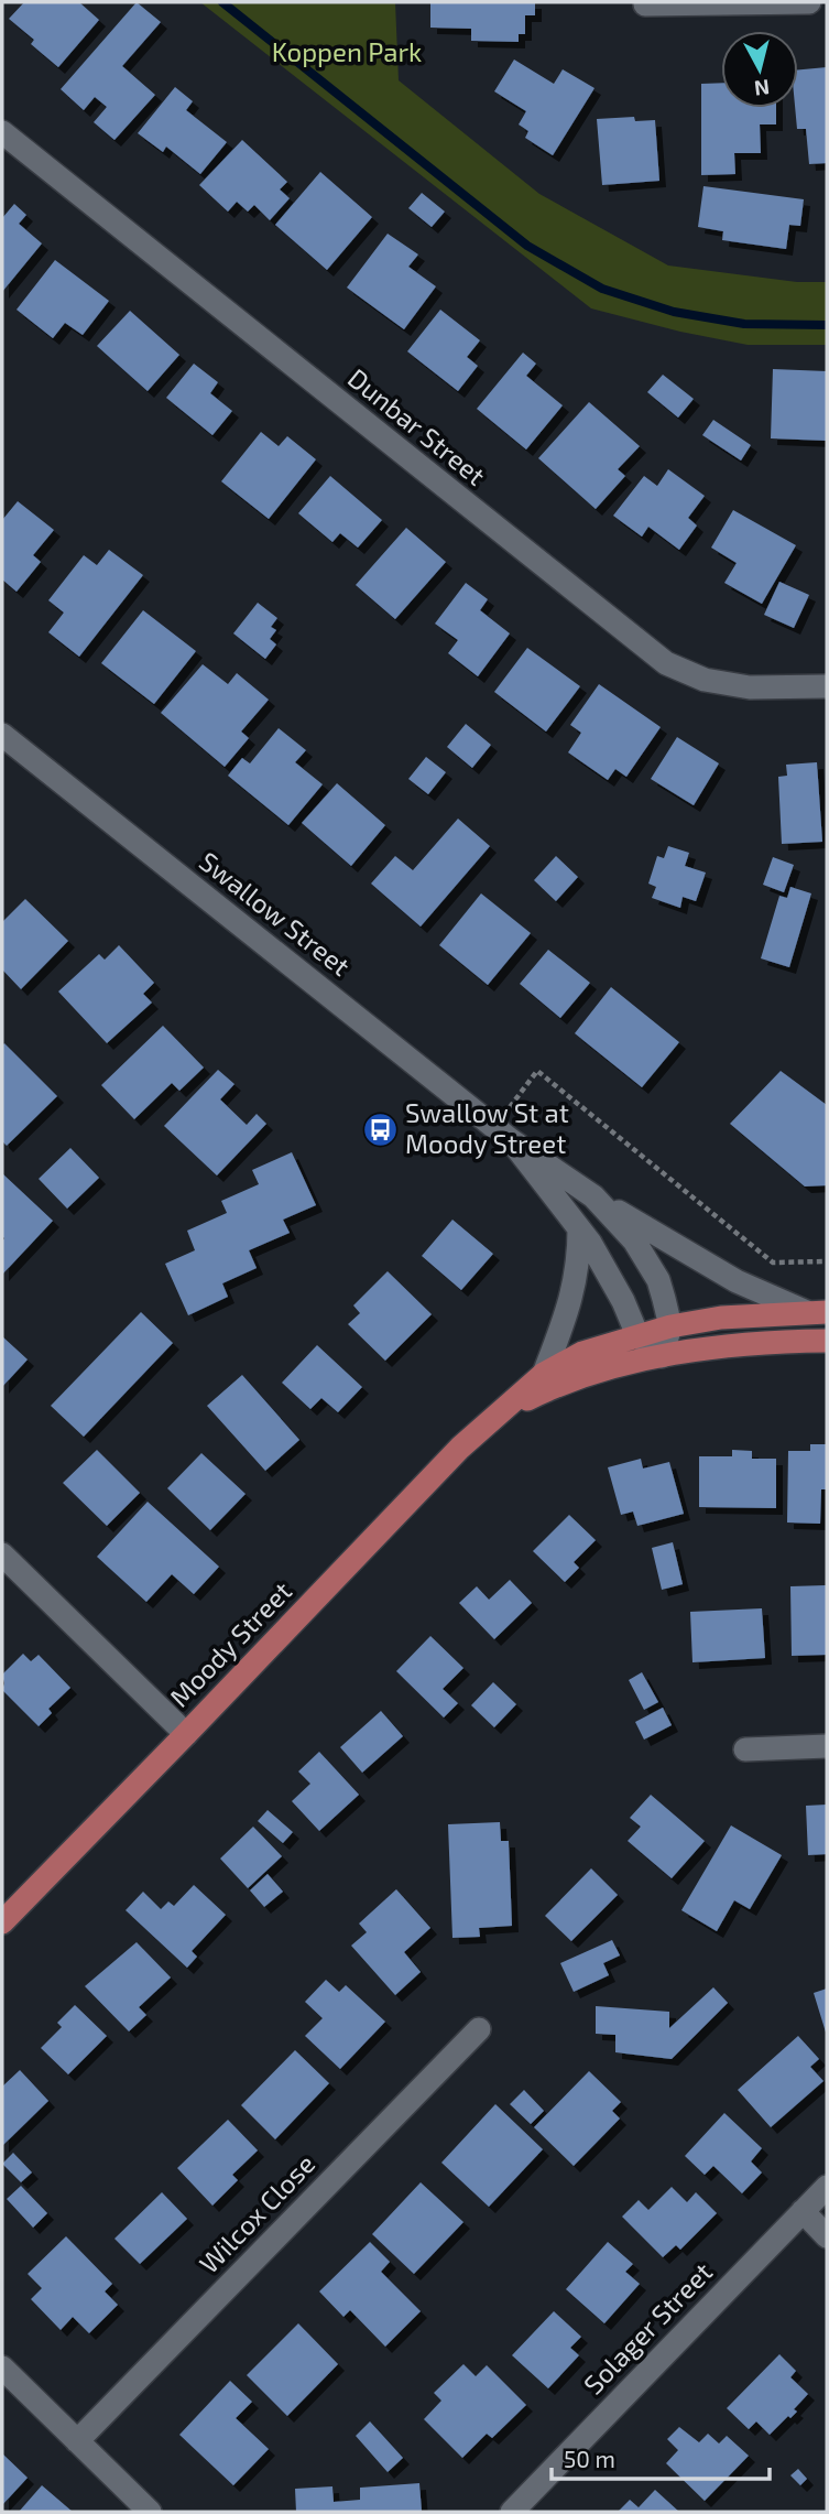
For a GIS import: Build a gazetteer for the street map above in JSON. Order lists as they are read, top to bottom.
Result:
{
  "streets": {
    "main road": ["Moody Street"],
    "street": [
      "Dunbar Street",
      "Swallow Street",
      "Wilcox Close",
      "Solager Street"
    ]
  },
  "crossings": [
    ["Swallow Street", "Moody Street"]
  ],
  "parks": ["Koppen Park"],
  "places": {
    "bus stop": ["Swallow St at Moody Street"]
  },
  "scale_bar": "50 m",
  "north": "bottom"
}
